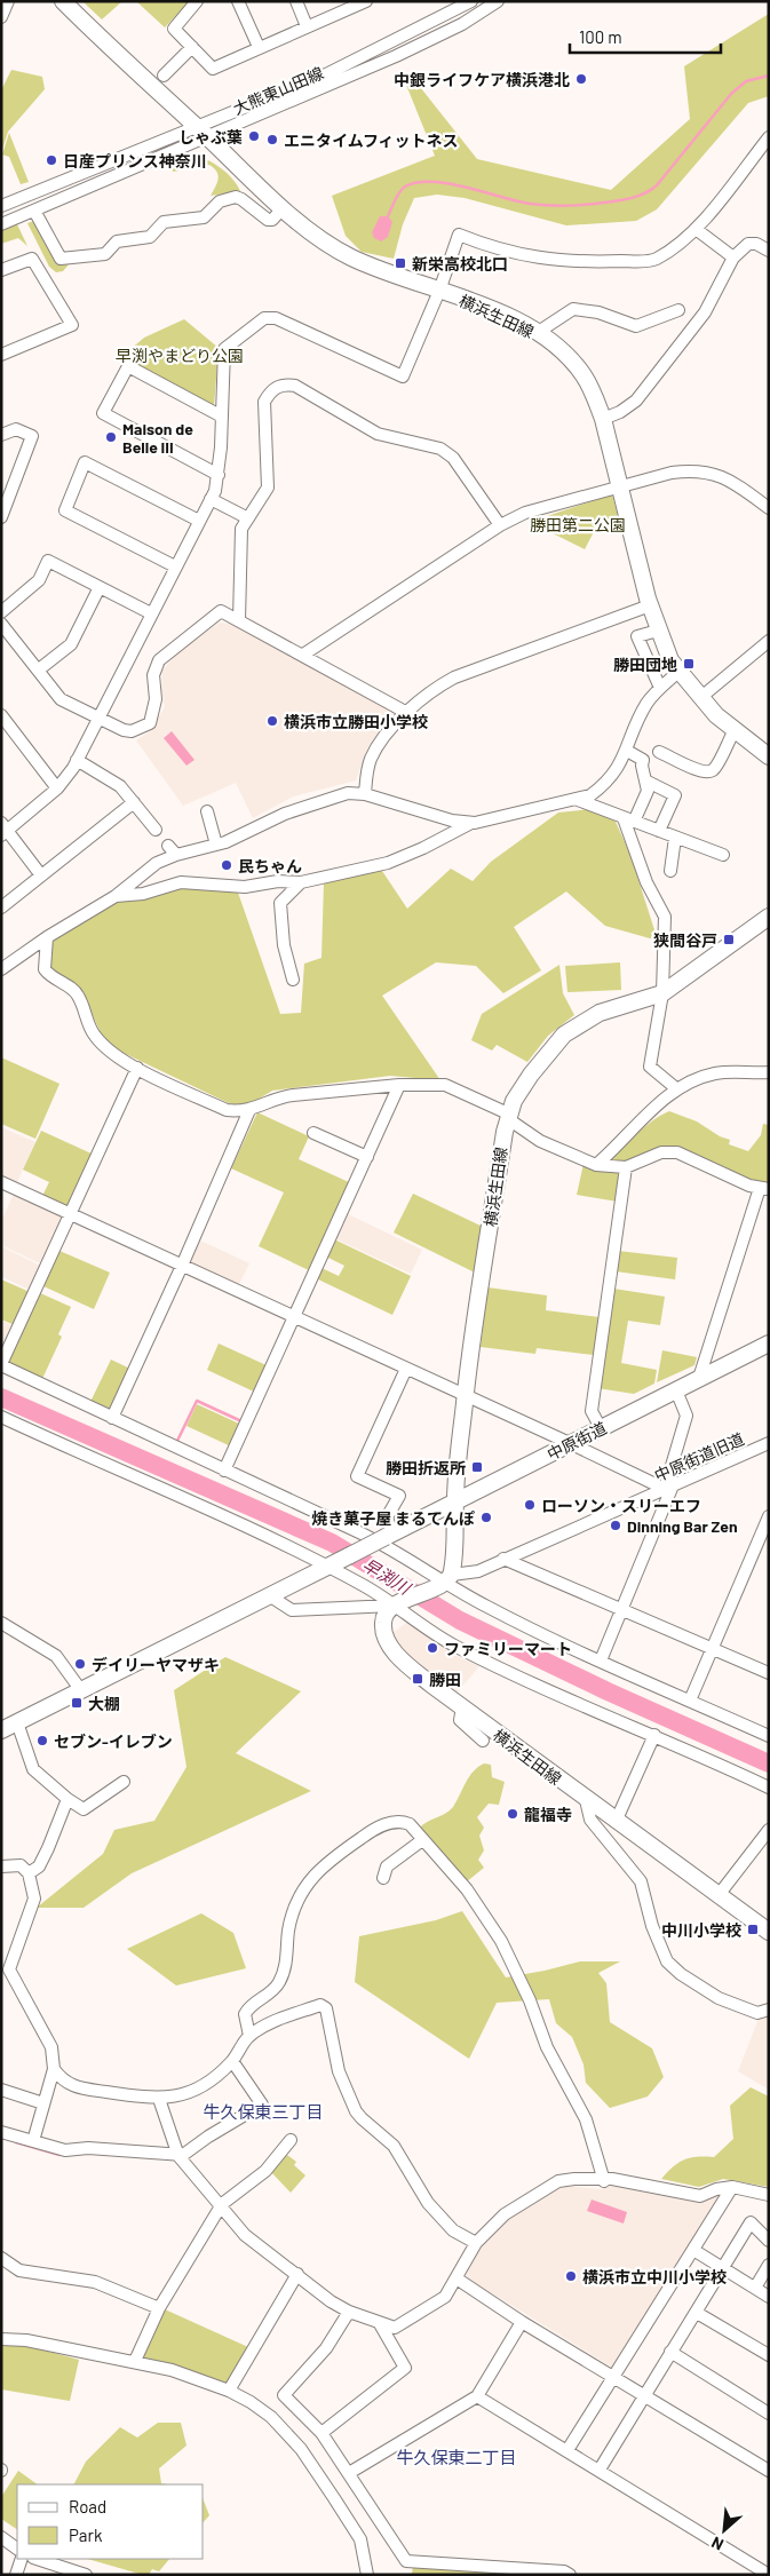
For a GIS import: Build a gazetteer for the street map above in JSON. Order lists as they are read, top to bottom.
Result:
{
  "streets": {
    "main road": ["横浜生田線", "中原街道"],
    "street": ["大熊東山田線", "中原街道旧道"]
  },
  "crossings": [
    ["大熊東山田線", "横浜生田線"],
    ["横浜生田線", "中原街道"],
    ["横浜生田線", "中原街道旧道"]
  ],
  "districts": ["牛久保東三丁目", "牛久保東二丁目"],
  "water": ["早渕川"],
  "parks": ["早渕やまどり公園", "勝田第二公園"],
  "places": {
    "other": [
      "中銀ライフケア横浜港北",
      "しゃぶ葉",
      "エニタイムフィットネス",
      "日産プリンス神奈川",
      "Maison de Belle III",
      "横浜市立勝田小学校",
      "民ちゃん",
      "ローソン・スリーエフ",
      "焼き菓子屋 まるてんぽ",
      "Dinning Bar Zen",
      "ファミリーマート",
      "デイリーヤマザキ",
      "セブン-イレブン",
      "龍福寺",
      "横浜市立中川小学校"
    ],
    "transit": [
      "新栄高校北口",
      "勝田団地",
      "狭間谷戸",
      "勝田折返所",
      "勝田",
      "大棚",
      "中川小学校"
    ]
  },
  "legend": ["Road", "Park"],
  "scale_bar": "100 m",
  "north": "bottom left"
}
